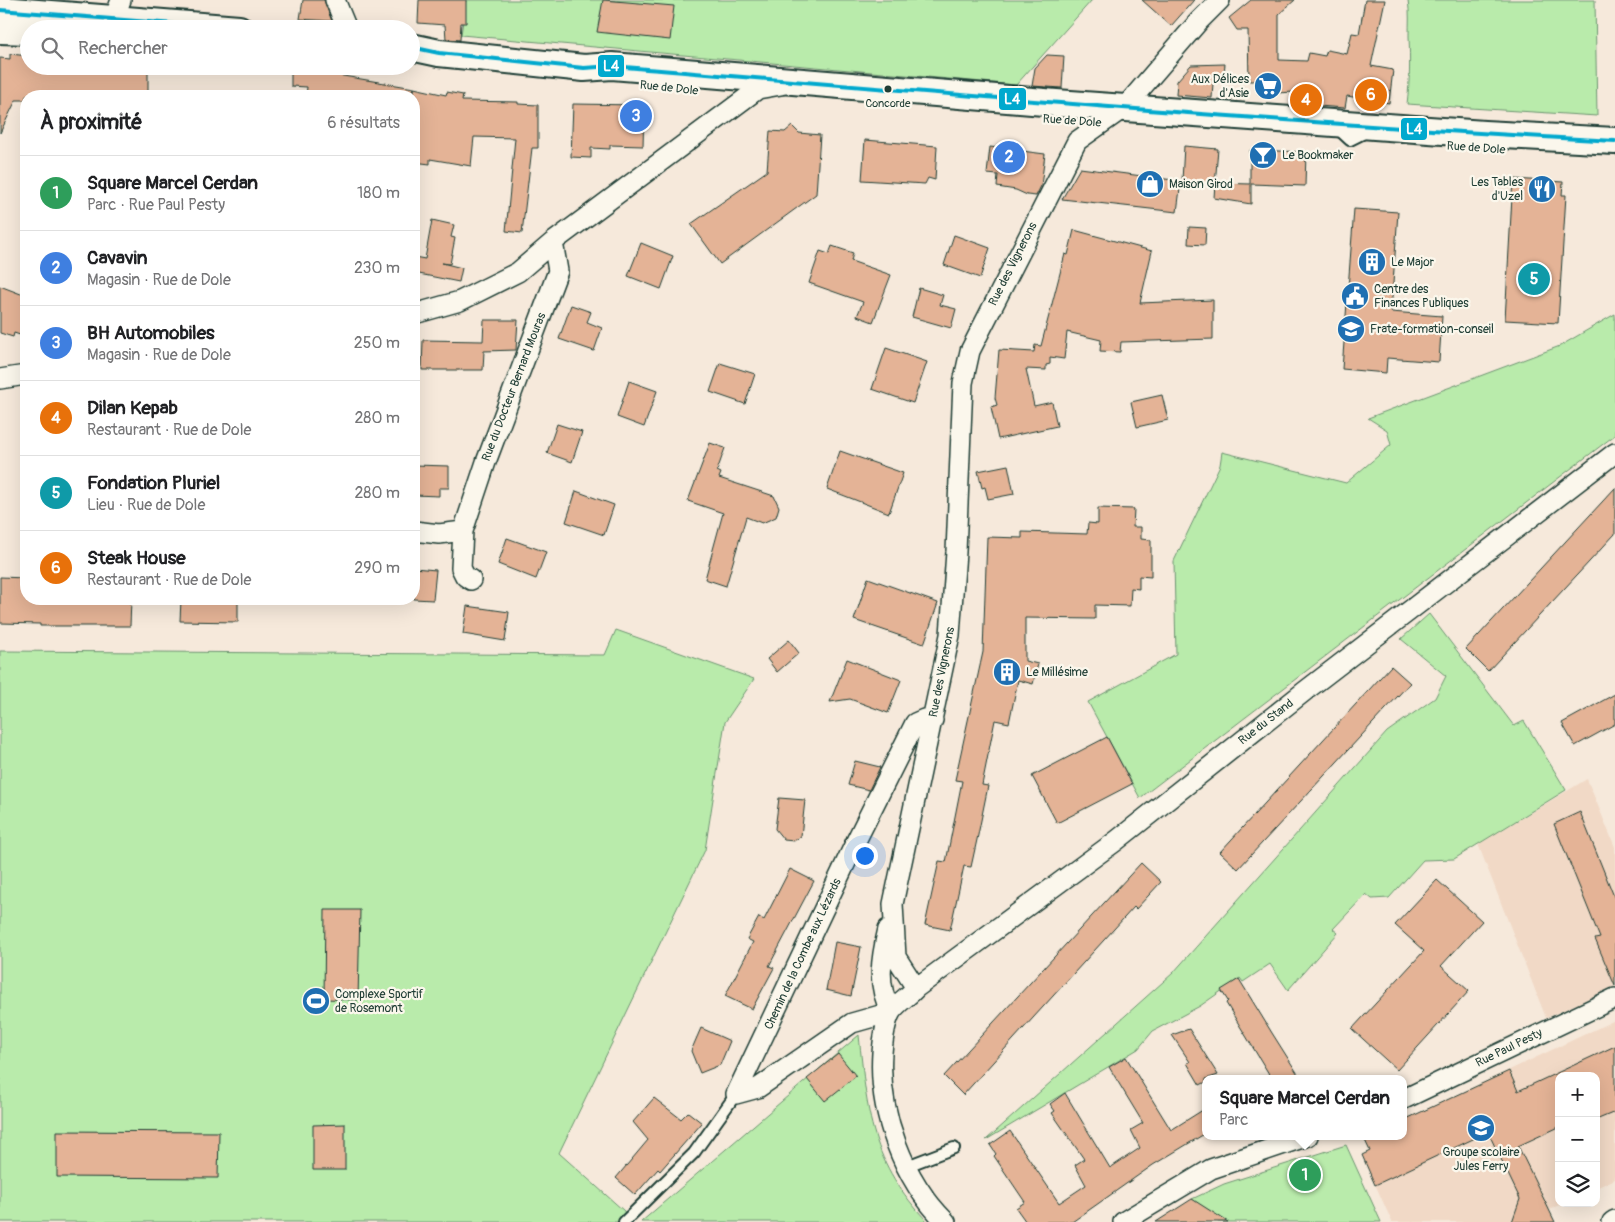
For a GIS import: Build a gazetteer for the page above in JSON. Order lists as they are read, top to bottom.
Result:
{
  "streets": {
    "main road": ["Rue de Dole"],
    "street": [
      "Rue des Vignerons",
      "Rue du Docteur Bernard Mouras",
      "Rue du Stand",
      "Chemin de la Combe aux Lézards",
      "Rue Paul Pesty"
    ]
  },
  "crossings": [
    ["Rue de Dole", "Rue des Vignerons"],
    ["Rue des Vignerons", "Rue du Stand"],
    ["Rue des Vignerons", "Chemin de la Combe aux Lézards"]
  ],
  "places": {
    "supermarket": ["Aux Délices d'Asie"],
    "other": ["Concorde"],
    "bar": ["Le Bookmaker"],
    "shop": ["Maison Girod"],
    "restaurant": ["Les Tables d'Uzel"],
    "building": ["Le Major", "Le Millésime"],
    "public building": ["Centre des Finances Publiques"],
    "school or university": ["Frate-formation-conseil", "Groupe scolaire Jules Ferry"],
    "sports": ["Complexe Sportif de Rosemont"]
  },
  "lines": ["transit line L4"],
  "page": {
    "search": "Rechercher",
    "pins": [
      "6",
      "4",
      "3",
      "2",
      "5",
      "1"
    ],
    "heading": ["À proximité", "6 résultats"],
    "list": [
      {
        "mark": "1",
        "name": "Square Marcel Cerdan",
        "note": "Parc · Rue Paul Pesty",
        "value": "180 m"
      },
      {
        "mark": "2",
        "name": "Cavavin",
        "note": "Magasin · Rue de Dole",
        "value": "230 m"
      },
      {
        "mark": "3",
        "name": "BH Automobiles",
        "note": "Magasin · Rue de Dole",
        "value": "250 m"
      },
      {
        "mark": "4",
        "name": "Dilan Kepab",
        "note": "Restaurant · Rue de Dole",
        "value": "280 m"
      },
      {
        "mark": "5",
        "name": "Fondation Pluriel",
        "note": "Lieu · Rue de Dole",
        "value": "280 m"
      },
      {
        "mark": "6",
        "name": "Steak House",
        "note": "Restaurant · Rue de Dole",
        "value": "290 m"
      }
    ],
    "map_buttons": ["+", "−"],
    "popup": ["Square Marcel Cerdan", "Parc"]
  }
}
